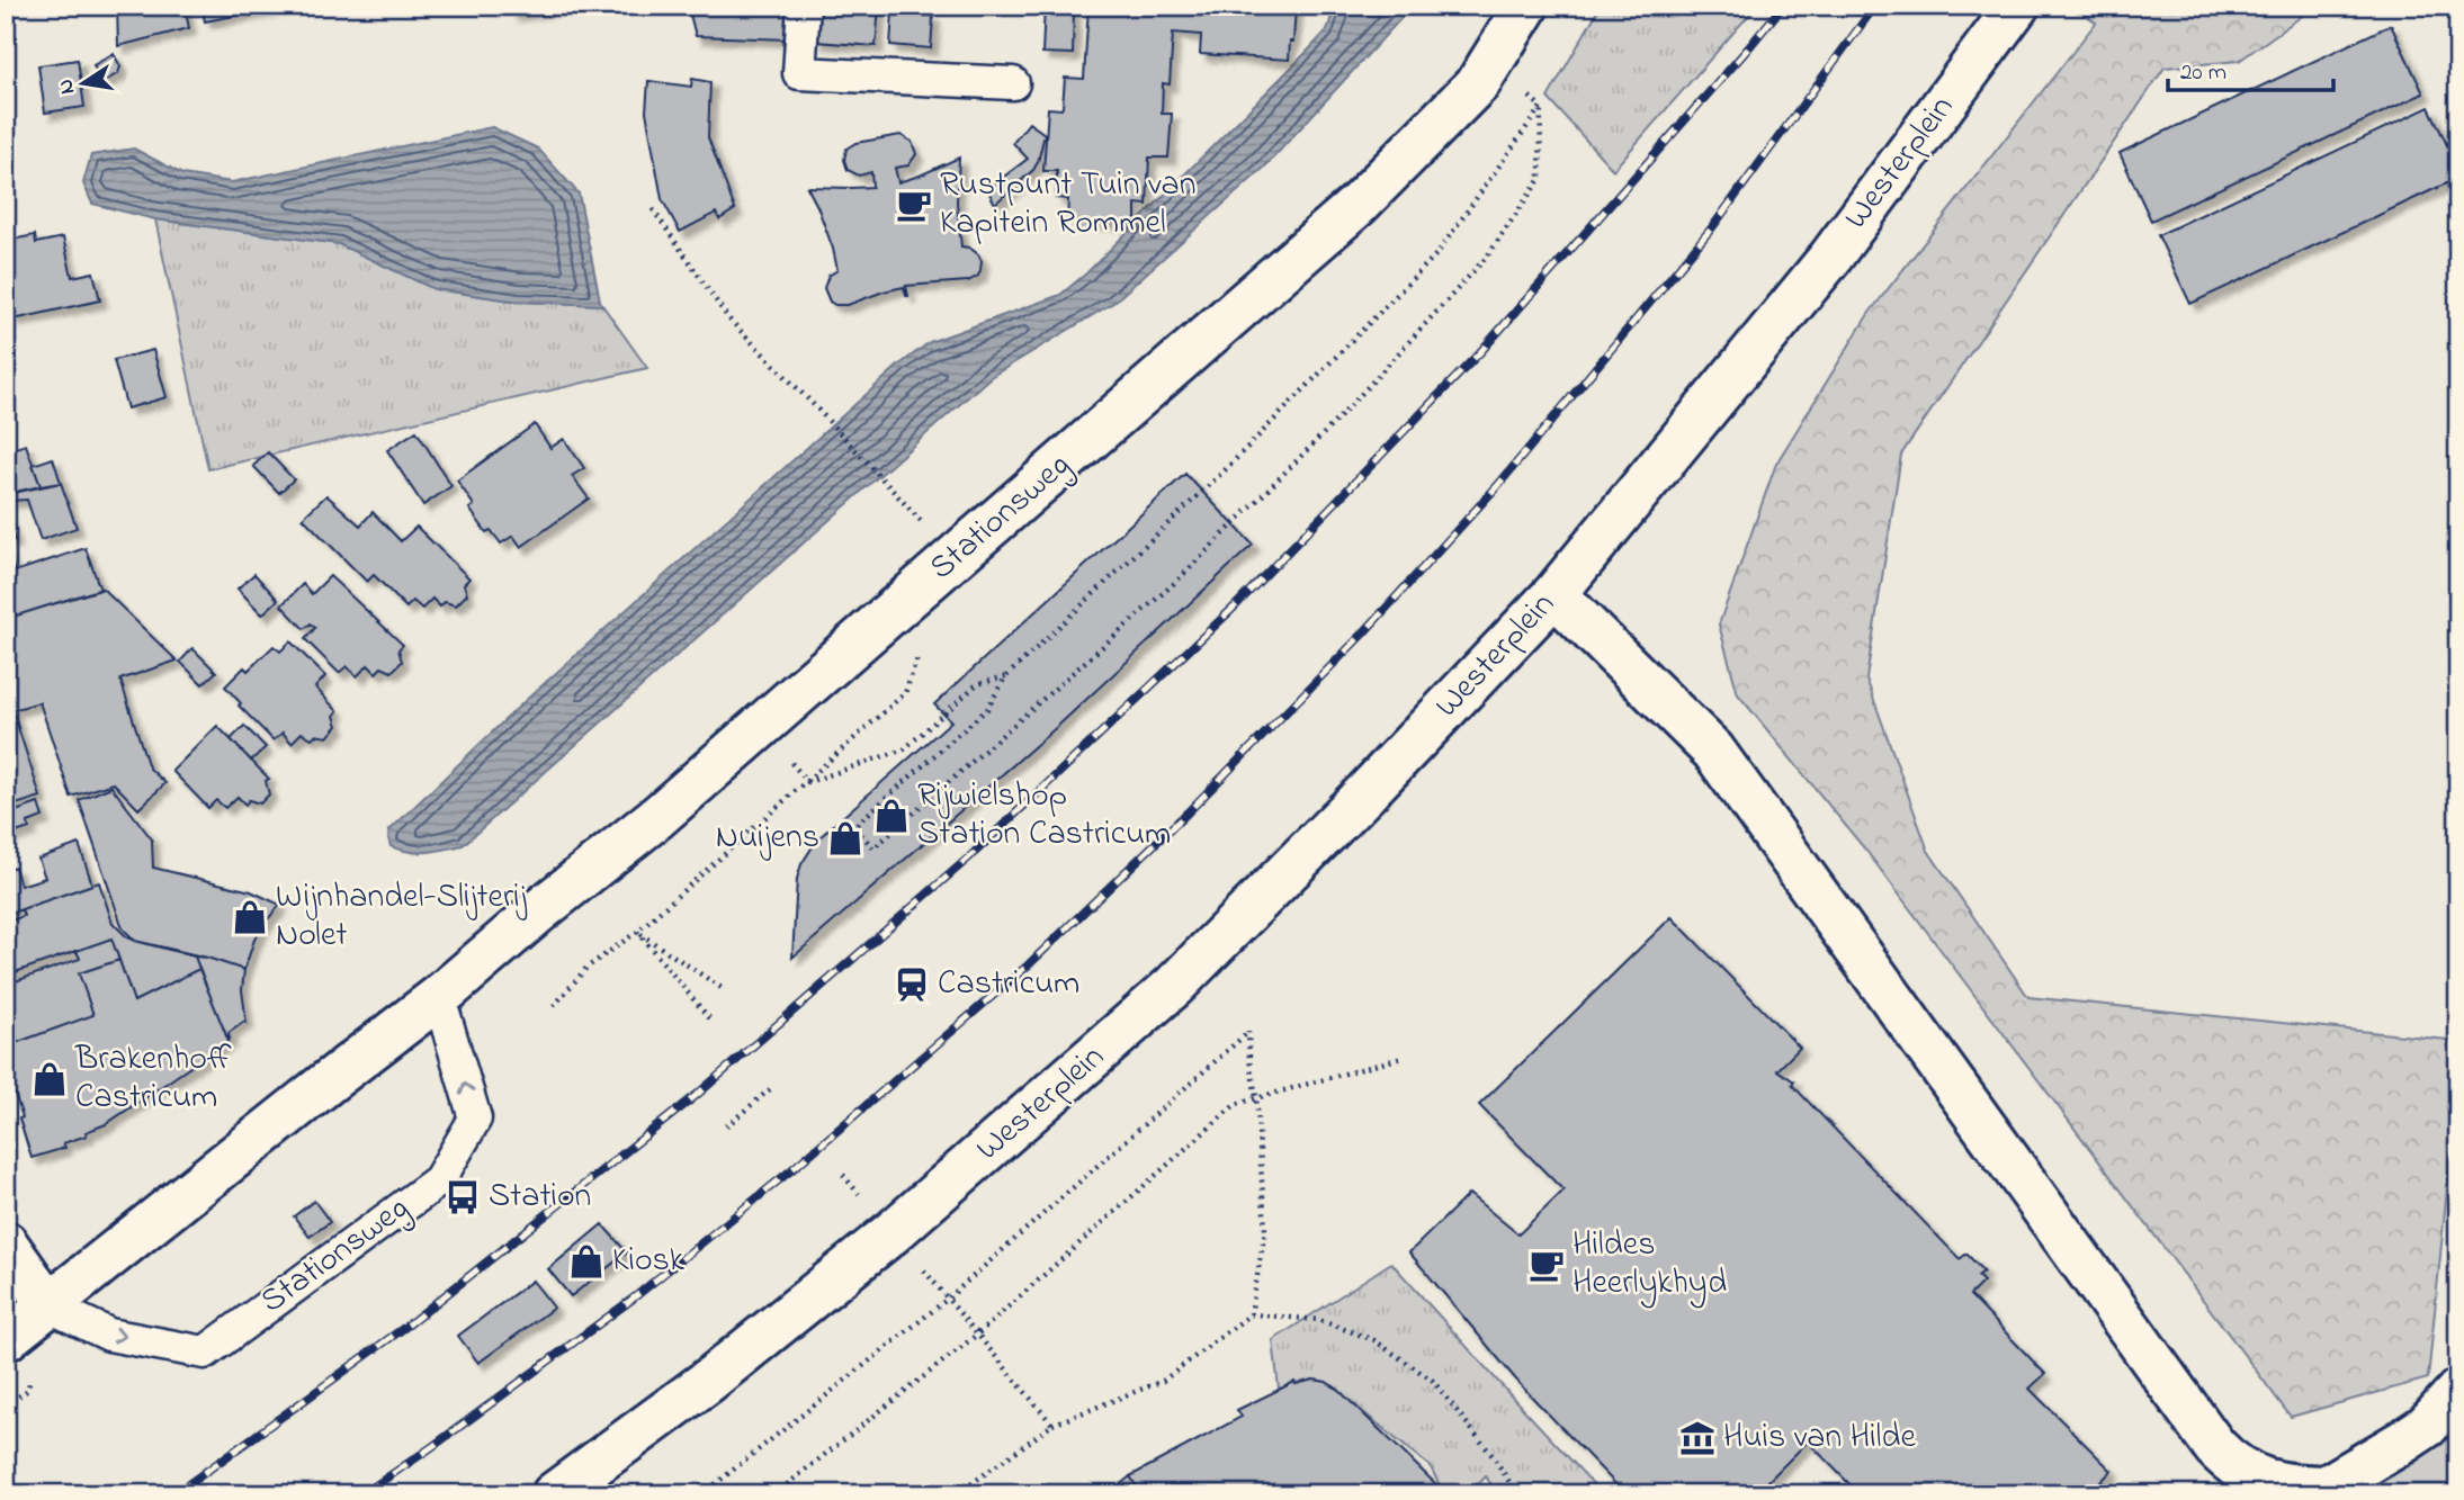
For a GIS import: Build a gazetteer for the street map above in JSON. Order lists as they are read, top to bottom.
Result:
{
  "streets": {
    "street": ["Westerplein", "Stationsweg"]
  },
  "places": {
    "cafe": ["Rustpunt Tuin van Kapitein Rommel", "Hildes Heerlykhyd"],
    "shop": [
      "Rijwielshop Station Castricum",
      "Nuijens",
      "Wijnhandel-Slijterij Nolet",
      "Brakenhoff Castricum",
      "Kiosk"
    ],
    "station": ["Castricum"],
    "bus stop": ["Station"],
    "museum": ["Huis van Hilde"]
  },
  "scale_bar": "20 m",
  "north": "left"
}
